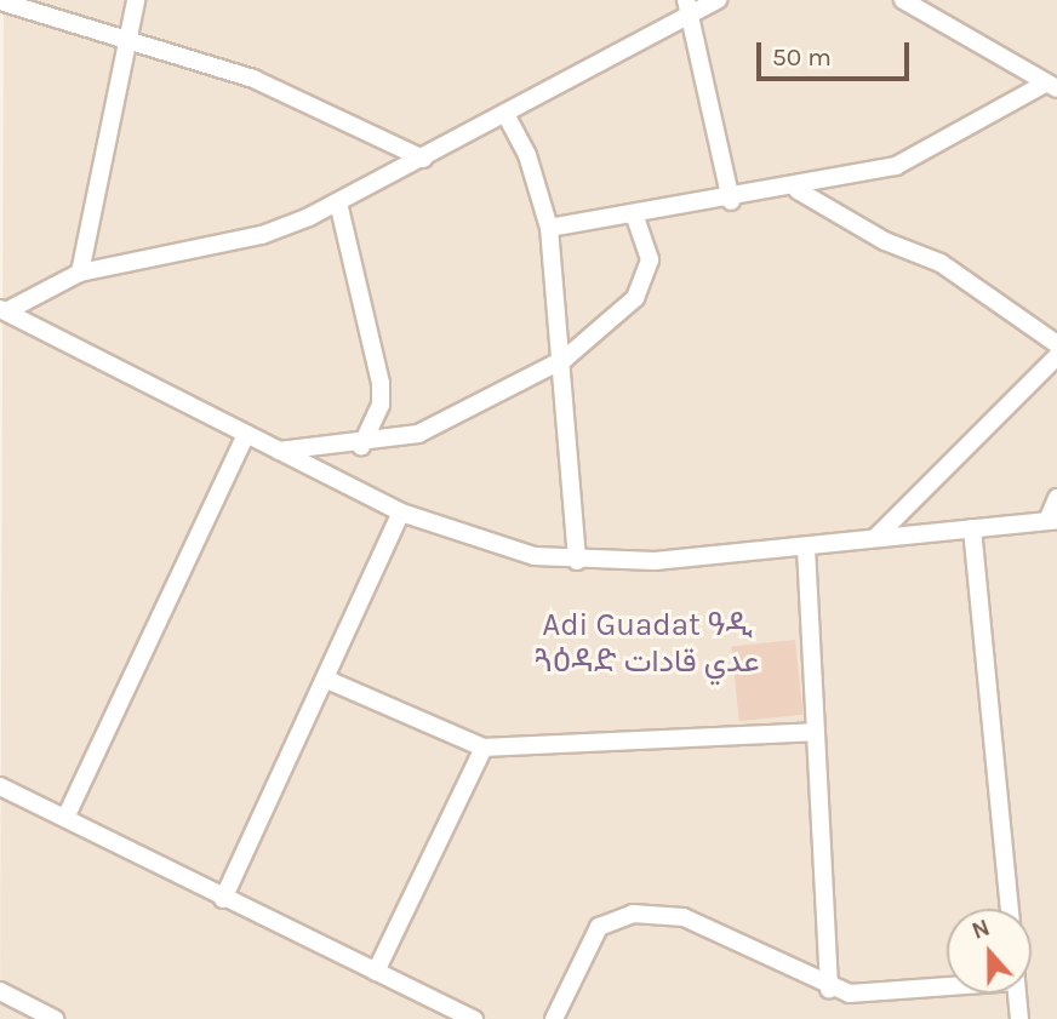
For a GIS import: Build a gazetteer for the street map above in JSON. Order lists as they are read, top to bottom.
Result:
{
  "districts": ["Adi Guadat ዓዲ ጓዕዳድ عدي قادات"],
  "scale_bar": "50 m",
  "north": "top"
}
